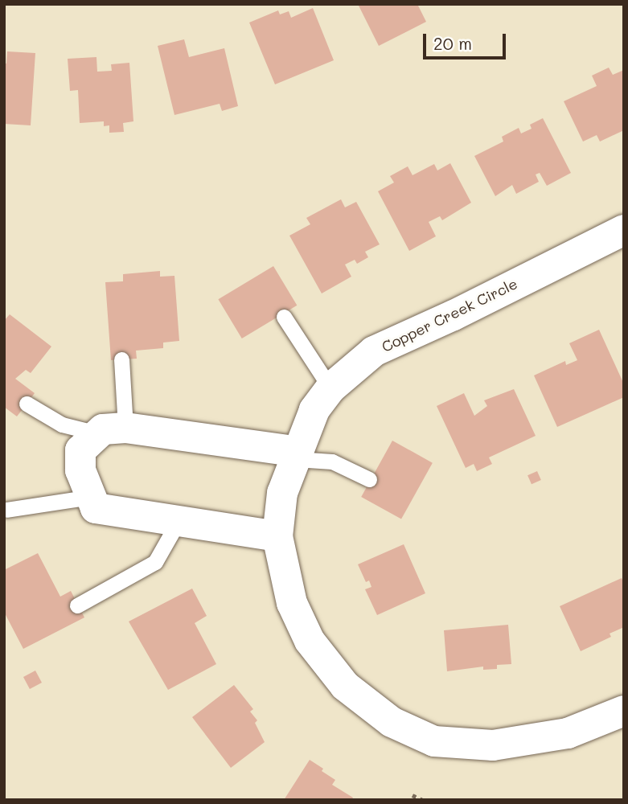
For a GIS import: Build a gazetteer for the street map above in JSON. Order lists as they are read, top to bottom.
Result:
{
  "streets": {
    "street": ["Copper Creek Circle"]
  },
  "scale_bar": "20 m"
}
